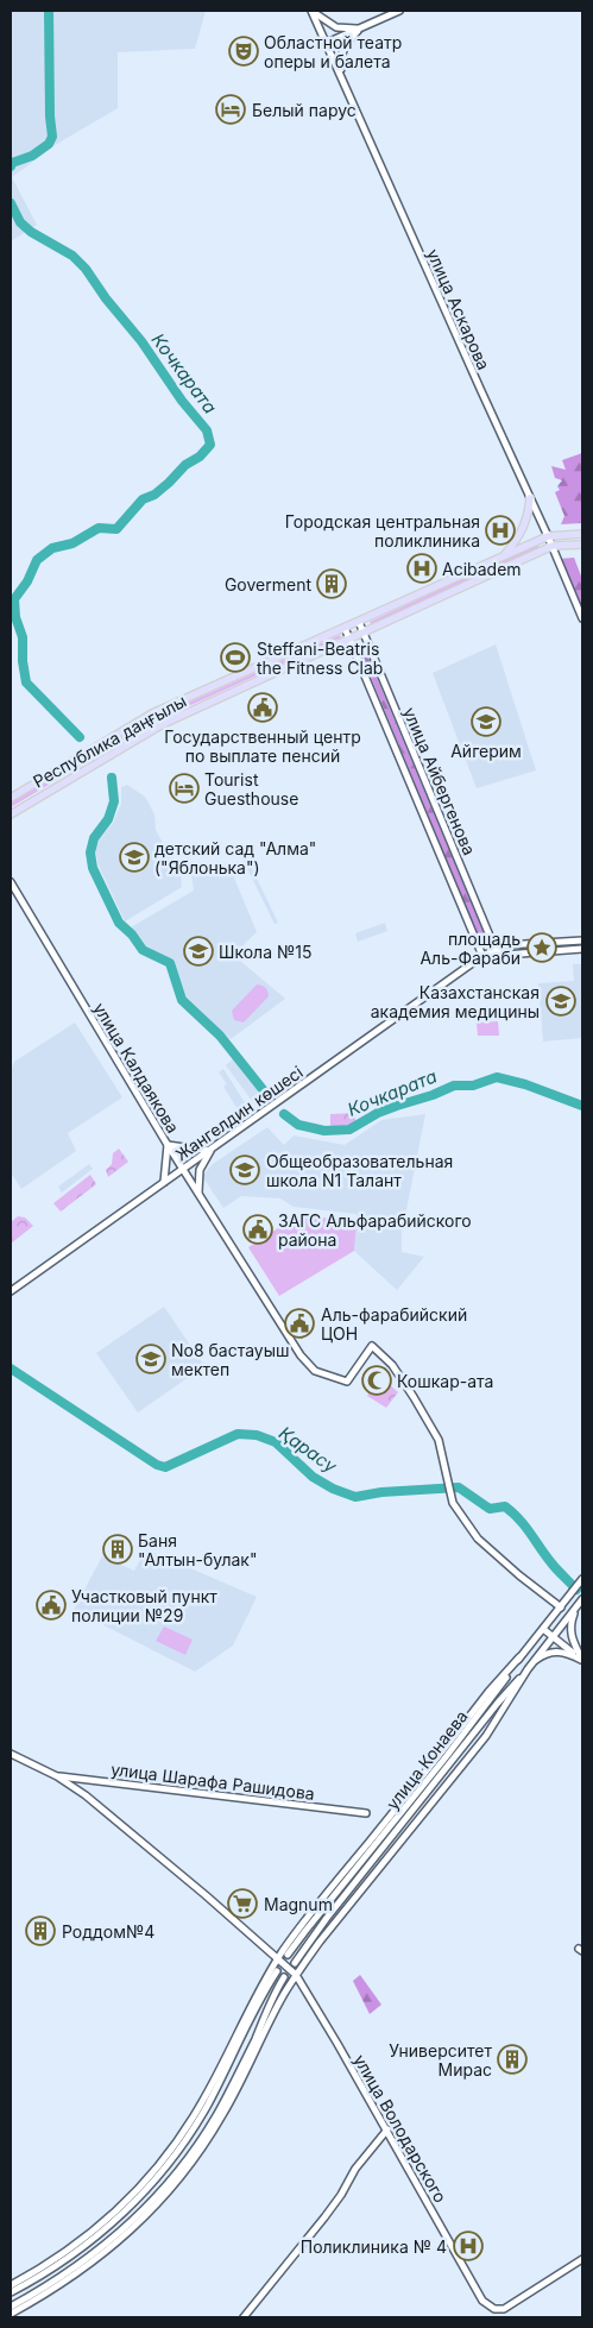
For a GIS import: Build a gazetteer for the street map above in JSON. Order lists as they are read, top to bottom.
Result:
{
  "streets": {
    "main road": [
      "улица Аскарова",
      "Республика даңғылы",
      "улица Айбергенова",
      "улица Калдаякова",
      "Жангелдин көшесі",
      "улица Конаева",
      "улица Шарафа Рашидова",
      "улица Володарского"
    ]
  },
  "crossings": [
    ["улица Аскарова", "Республика даңғылы"],
    ["Республика даңғылы", "улица Айбергенова"],
    ["улица Айбергенова", "Жангелдин көшесі"],
    ["улица Калдаякова", "Жангелдин көшесі"],
    ["улица Калдаякова", "улица Конаева"],
    ["улица Конаева", "улица Володарского"],
    ["улица Шарафа Рашидова", "улица Володарского"]
  ],
  "water": ["Кочкарата", "Қарасу"],
  "places": {
    "theatre": ["Областной театр оперы и балета"],
    "hotel": ["Белый парус", "Tourist Guesthouse"],
    "hospital": ["Городская центральная поликлиника", "Acibadem", "Поликлиника № 4"],
    "building": [
      "Goverment",
      "Баня \"Алтын-булак\"",
      "Роддом№4",
      "Университет Мирас"
    ],
    "sports": ["Steffani-Beatris the Fitness Clab"],
    "public building": [
      "Государственный центр по выплате пенсий",
      "ЗАГС Альфарабийского района",
      "Аль-фарабийский ЦОН",
      "Участковый пункт полиции №29"
    ],
    "school or university": [
      "Айгерим",
      "детский сад \"Алма\" (\"Яблонька\")",
      "Школа №15",
      "Казахстанская академия медицины",
      "Общеобразовательная школа N1 Талант",
      "No8 бастауыш мектеп"
    ],
    "place": ["площадь Аль-Фараби"],
    "mosque": ["Кошкар-ата"],
    "supermarket": ["Magnum"]
  }
}
